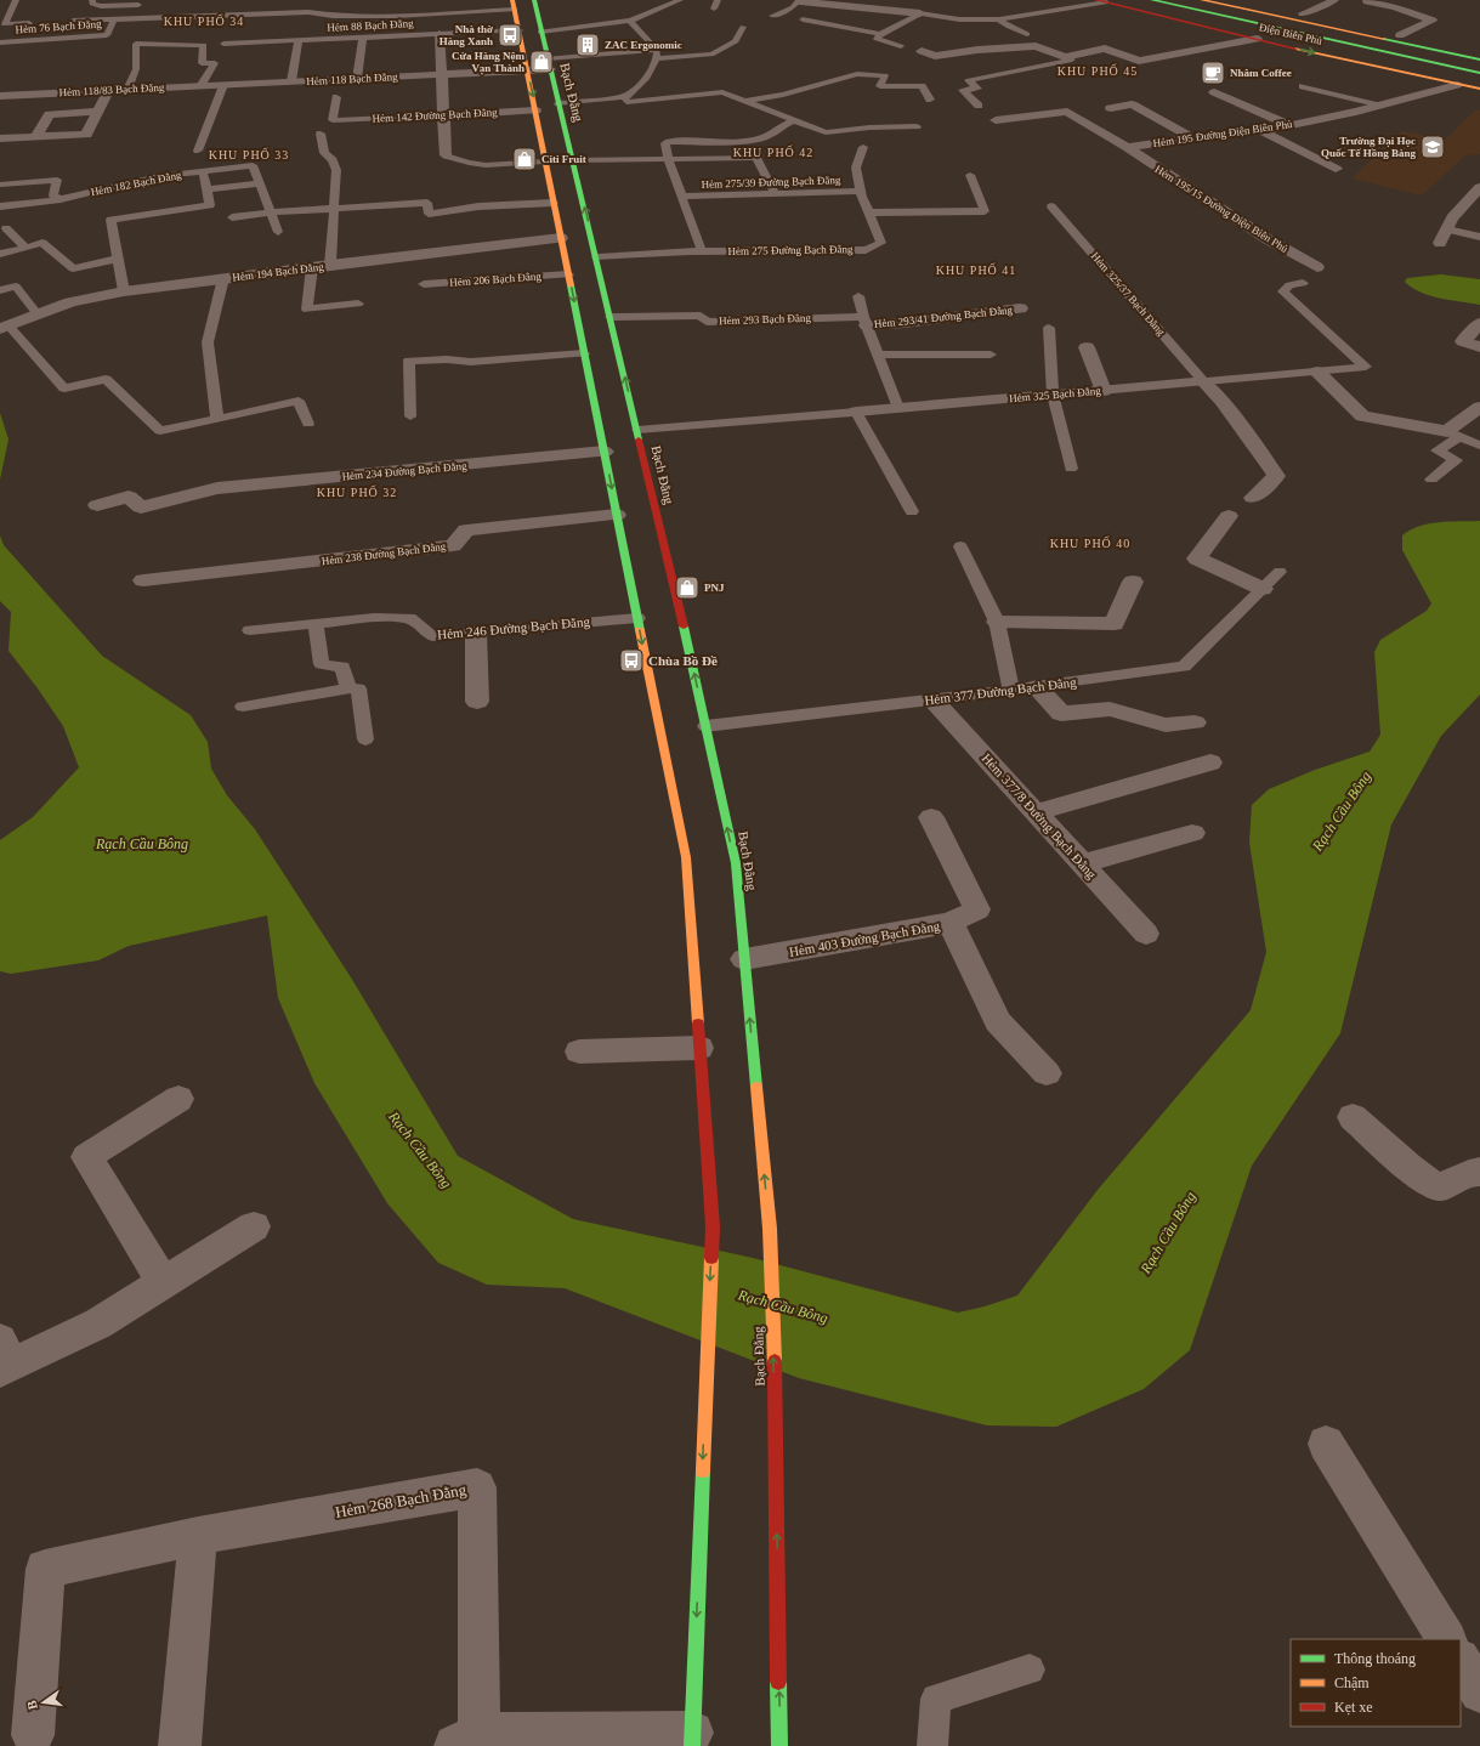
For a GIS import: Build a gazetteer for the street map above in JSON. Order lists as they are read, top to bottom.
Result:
{
  "streets": {
    "main road": ["Điện Biên Phủ", "Bạch Đằng"],
    "street": [
      "Hẻm 118 Bạch Đằng",
      "Hẻm 118/83 Bạch Đằng",
      "Hẻm 142 Đường Bạch Đằng",
      "Hẻm 195 Đường Điện Biên Phủ",
      "Hẻm 195/15 Đường Điện Biên Phủ",
      "Hẻm 194 Bạch Đằng",
      "Hẻm 293/41 Đường Bạch Đằng",
      "Hẻm 325 Bạch Đằng",
      "Hẻm 234 Đường Bạch Đằng",
      "Hẻm 238 Đường Bạch Đằng",
      "Hẻm 377/8 Đường Bạch Đằng",
      "Hẻm 403 Đường Bạch Đằng",
      "Hẻm 268 Bạch Đằng"
    ],
    "lane": [
      "Hẻm 88 Bạch Đằng",
      "Hẻm 76 Bạch Đằng",
      "Hẻm 275/39 Đường Bạch Đằng",
      "Hẻm 182 Bạch Đằng",
      "Hẻm 275 Đường Bạch Đằng",
      "Hẻm 206 Bạch Đằng",
      "Hẻm 325/37 Bạch Đằng",
      "Hẻm 293 Bạch Đằng",
      "Hẻm 246 Đường Bạch Đằng",
      "Hẻm 377 Đường Bạch Đằng"
    ]
  },
  "crossings": [
    ["Hẻm 88 Bạch Đằng", "Hẻm 76 Bạch Đằng"],
    ["Điện Biên Phủ", "Hẻm 195 Đường Điện Biên Phủ"],
    ["Hẻm 118 Bạch Đằng", "Hẻm 118/83 Bạch Đằng"],
    ["Hẻm 118 Bạch Đằng", "Bạch Đằng"],
    ["Bạch Đằng", "Hẻm 275 Đường Bạch Đằng"],
    ["Bạch Đằng", "Hẻm 293 Bạch Đằng"],
    ["Bạch Đằng", "Hẻm 325 Bạch Đằng"],
    ["Bạch Đằng", "Hẻm 377 Đường Bạch Đằng"],
    ["Bạch Đằng", "Hẻm 403 Đường Bạch Đằng"],
    ["Hẻm 195 Đường Điện Biên Phủ", "Hẻm 195/15 Đường Điện Biên Phủ"],
    ["Hẻm 275/39 Đường Bạch Đằng", "Hẻm 275 Đường Bạch Đằng"],
    ["Hẻm 325/37 Bạch Đằng", "Hẻm 325 Bạch Đằng"],
    ["Hẻm 293/41 Đường Bạch Đằng", "Hẻm 293 Bạch Đằng"],
    ["Hẻm 377 Đường Bạch Đằng", "Hẻm 377/8 Đường Bạch Đằng"]
  ],
  "districts": [
    "KHU PHỐ 34",
    "KHU PHỐ 45",
    "KHU PHỐ 42",
    "KHU PHỐ 33",
    "KHU PHỐ 41",
    "KHU PHỐ 32",
    "KHU PHỐ 40"
  ],
  "water": ["Rạch Cầu Bông"],
  "places": {
    "bus stop": ["Nhà thờ Hàng Xanh", "Chùa Bồ Đề"],
    "building": ["ZAC Ergonomic"],
    "shop": ["Cửa Hàng Nệm Vạn Thành", "Citi Fruit", "PNJ"],
    "cafe": ["Nhâm Coffee"],
    "school or university": ["Trường Đại Học Quốc Tế Hồng Bàng"]
  },
  "legend": ["Thông thoáng", "Chậm", "Kẹt xe"],
  "north": "left"
}
